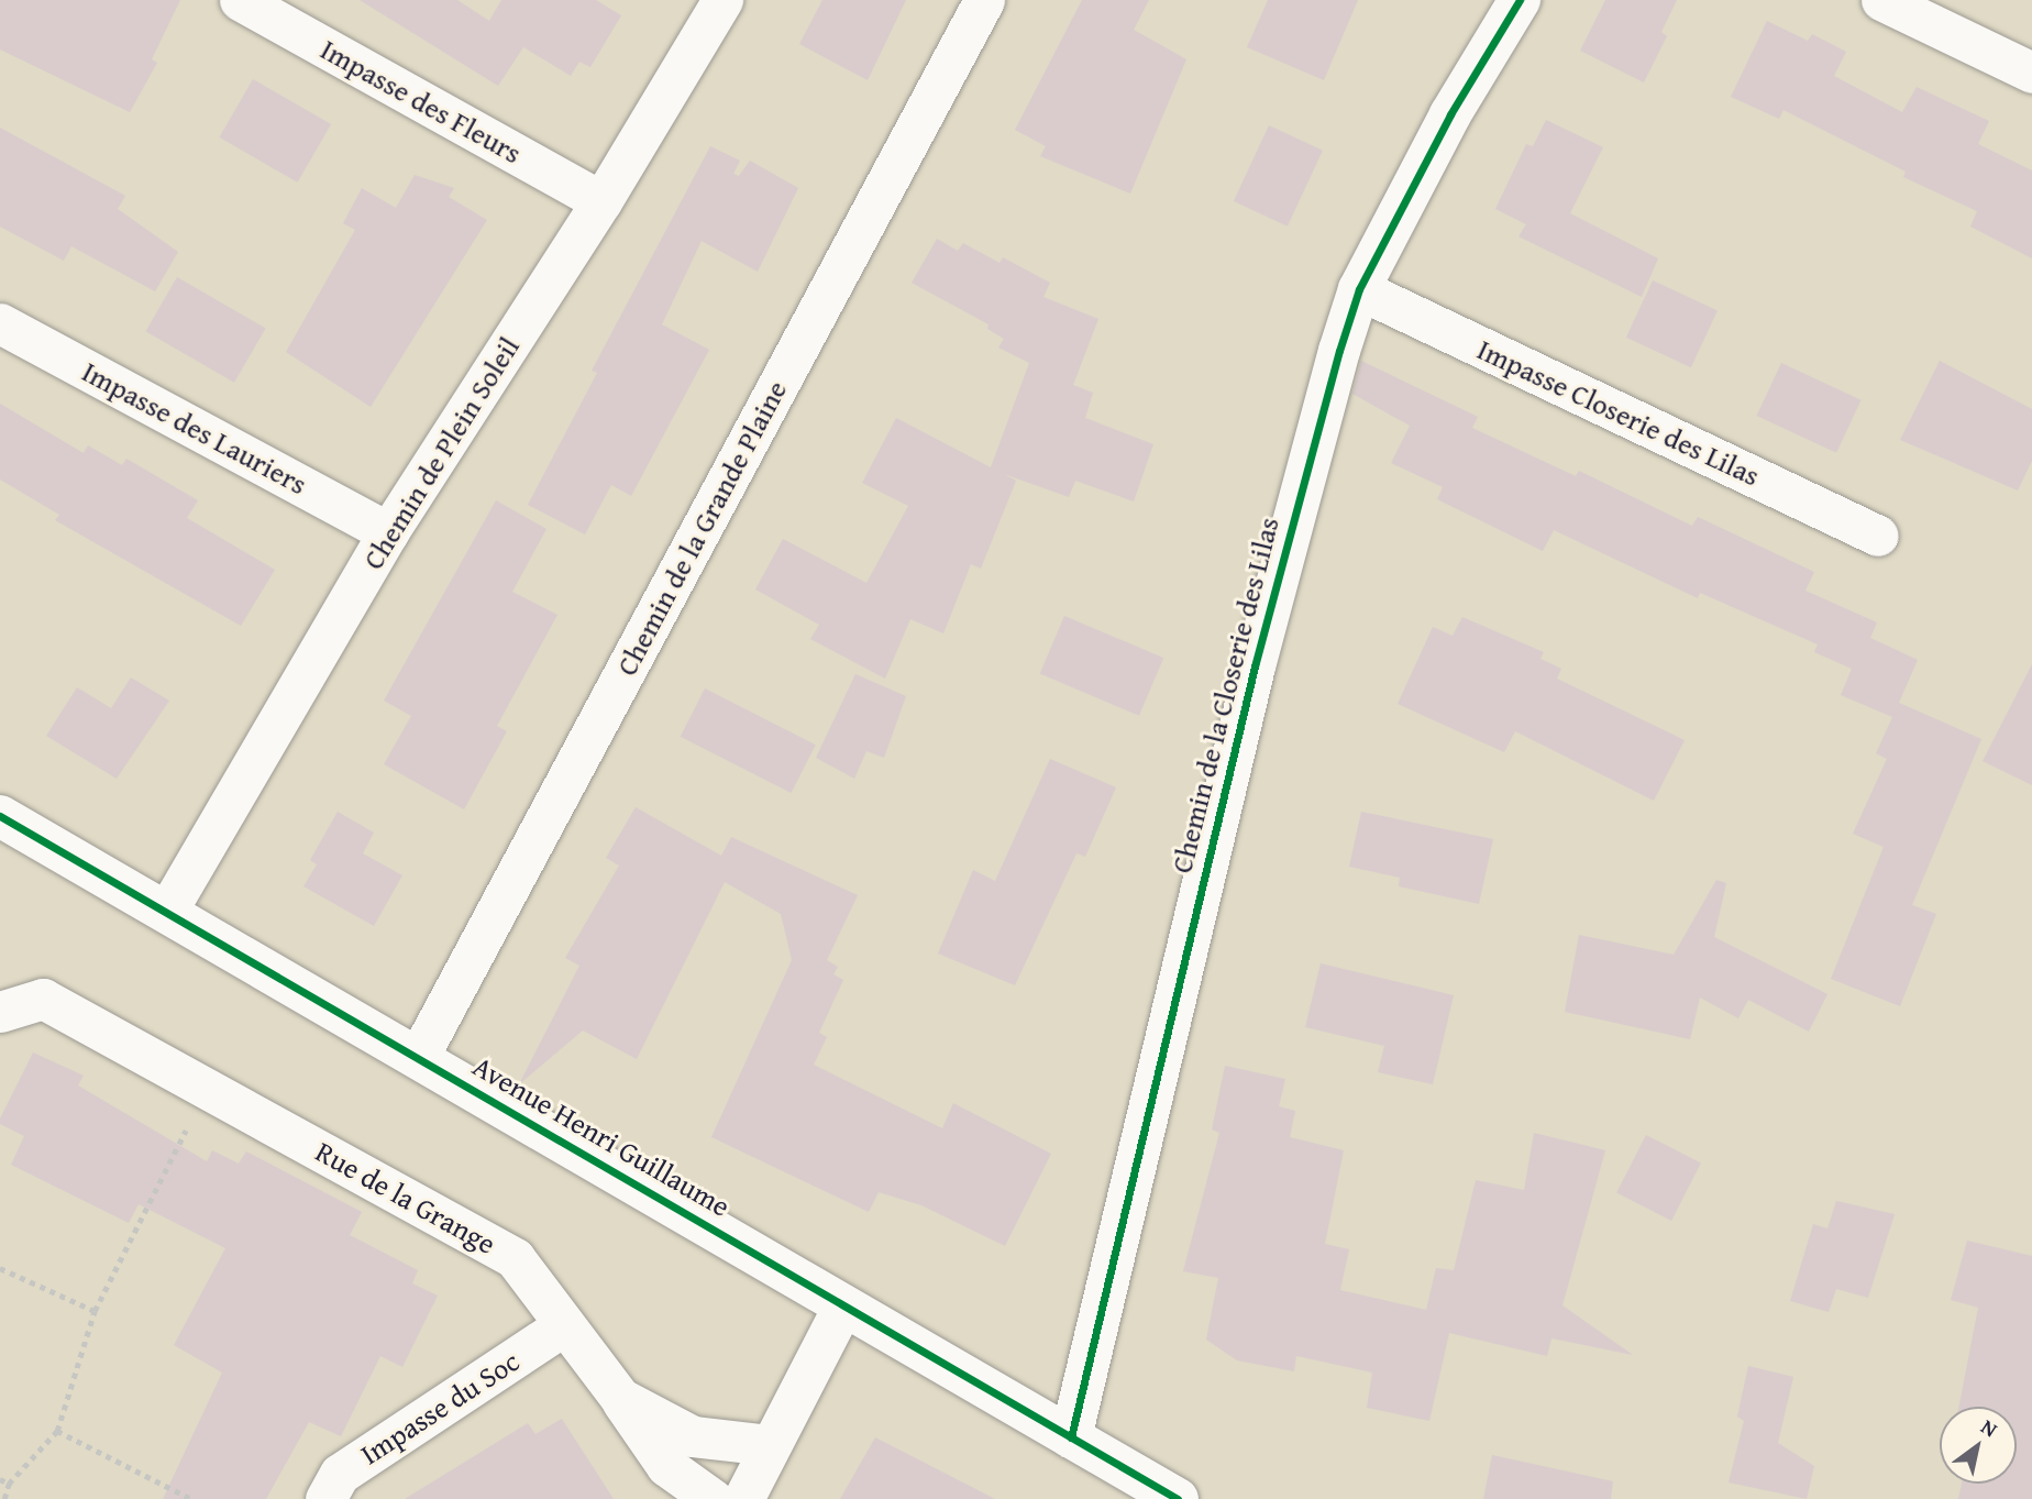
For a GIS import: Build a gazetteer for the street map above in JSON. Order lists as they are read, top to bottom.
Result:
{
  "streets": {
    "street": [
      "Impasse des Fleurs",
      "Impasse Closerie des Lilas",
      "Impasse des Lauriers",
      "Chemin de Plein Soleil",
      "Chemin de la Grande Plaine",
      "Chemin de la Closerie des Lilas",
      "Avenue Henri Guillaume",
      "Rue de la Grange",
      "Impasse du Soc"
    ]
  },
  "crossings": [
    ["Impasse des Fleurs", "Chemin de Plein Soleil"],
    ["Impasse Closerie des Lilas", "Chemin de la Closerie des Lilas"],
    ["Impasse des Lauriers", "Chemin de Plein Soleil"],
    ["Chemin de Plein Soleil", "Avenue Henri Guillaume"],
    ["Chemin de la Grande Plaine", "Avenue Henri Guillaume"],
    ["Chemin de la Closerie des Lilas", "Avenue Henri Guillaume"],
    ["Rue de la Grange", "Impasse du Soc"]
  ],
  "north": "top right"
}
